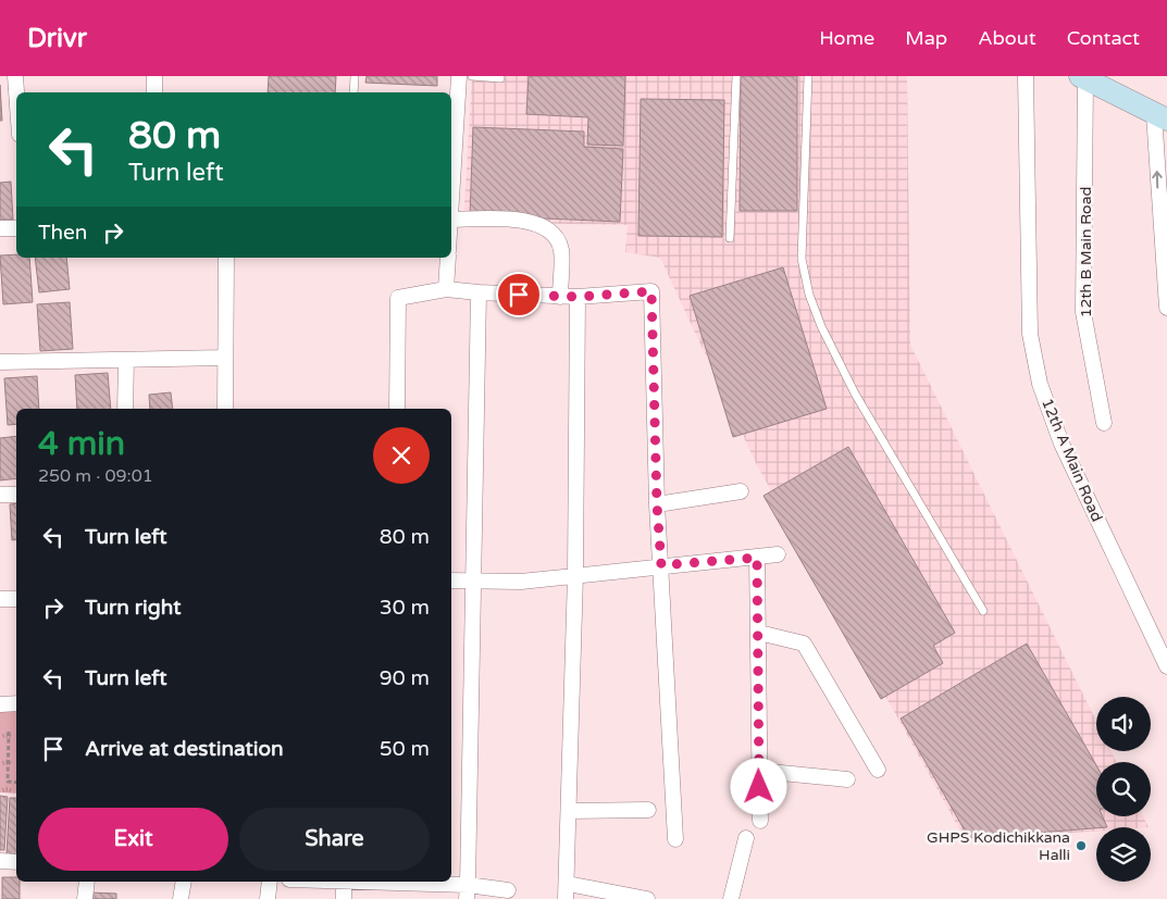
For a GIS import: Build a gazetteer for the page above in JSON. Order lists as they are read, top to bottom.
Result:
{
  "streets": {
    "street": ["12th B Main Road", "12th A Main Road"]
  },
  "places": ["GHPS Kodichikkana Halli"],
  "page": {
    "header": "Drivr",
    "nav": [
      "Home",
      "Map",
      "About",
      "Contact"
    ],
    "turn": ["80 m", "Turn left"],
    "then": "Then",
    "heading": ["4 min", "250 m · 09:01"],
    "list": [
      {
        "name": "Turn left",
        "value": "80 m"
      },
      {
        "name": "Turn right",
        "value": "30 m"
      },
      {
        "name": "Turn left",
        "value": "90 m"
      },
      {
        "name": "Arrive at destination",
        "value": "50 m"
      }
    ],
    "buttons": ["Exit", "Share"]
  }
}
